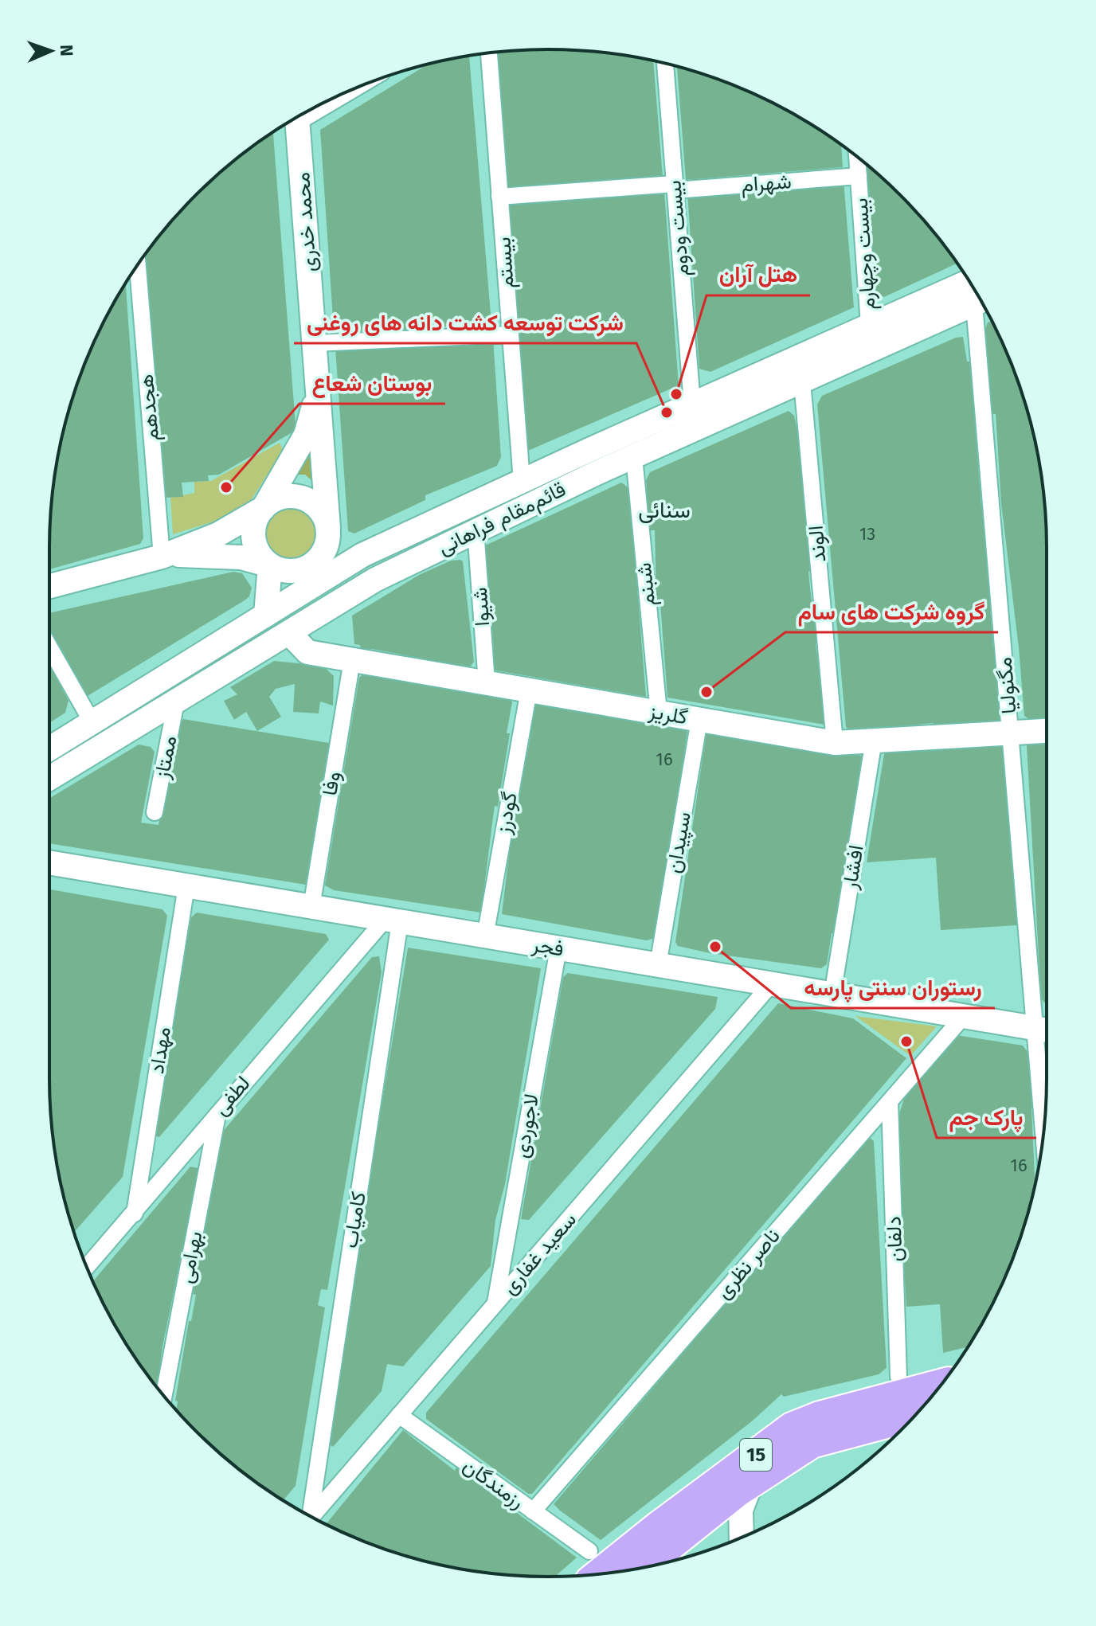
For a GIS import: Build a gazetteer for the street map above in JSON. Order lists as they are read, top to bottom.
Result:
{
  "streets": {
    "highway": ["15"],
    "street": [
      "شهرام",
      "محمد خدری",
      "بیست ودوم",
      "بیست وچهارم",
      "بیستم",
      "هجدهم",
      "قائم‌مقام فراهانی",
      "الوند",
      "شبنم",
      "شیوا",
      "مگنولیا",
      "گلریز",
      "ممتاز",
      "وفا",
      "گودرز",
      "سپیدان",
      "افشار",
      "فجر",
      "مهداد",
      "لطفی",
      "لاجوردی",
      "کامیاب",
      "دلفان",
      "سعید غفاری",
      "بهرامی",
      "ناصر نظری",
      "رزمندگان"
    ]
  },
  "crossings": [
    ["شهرام", "بیست ودوم"],
    ["شهرام", "بیست وچهارم"],
    ["شهرام", "بیستم"],
    ["محمد خدری", "قائم‌مقام فراهانی"],
    ["بیست ودوم", "قائم‌مقام فراهانی"],
    ["بیست وچهارم", "قائم‌مقام فراهانی"],
    ["بیستم", "قائم‌مقام فراهانی"],
    ["قائم‌مقام فراهانی", "الوند"],
    ["قائم‌مقام فراهانی", "شبنم"],
    ["قائم‌مقام فراهانی", "شیوا"],
    ["قائم‌مقام فراهانی", "مگنولیا"],
    ["قائم‌مقام فراهانی", "گلریز"],
    ["قائم‌مقام فراهانی", "ممتاز"],
    ["الوند", "گلریز"],
    ["شبنم", "گلریز"],
    ["شیوا", "گلریز"],
    ["مگنولیا", "گلریز"],
    ["گلریز", "وفا"],
    ["گلریز", "گودرز"],
    ["گلریز", "سپیدان"],
    ["گلریز", "افشار"],
    ["وفا", "فجر"],
    ["گودرز", "فجر"],
    ["سپیدان", "فجر"],
    ["افشار", "فجر"],
    ["فجر", "مهداد"],
    ["فجر", "لطفی"],
    ["فجر", "لاجوردی"],
    ["فجر", "کامیاب"],
    ["فجر", "سعید غفاری"],
    ["فجر", "ناصر نظری"],
    ["مهداد", "لطفی"],
    ["لطفی", "کامیاب"],
    ["لطفی", "بهرامی"],
    ["لاجوردی", "سعید غفاری"],
    ["دلفان", "ناصر نظری"],
    ["سعید غفاری", "رزمندگان"],
    ["ناصر نظری", "رزمندگان"]
  ],
  "districts": ["سنائی"],
  "places": [
    "هتل آران",
    "شرکت توسعه کشت دانه های روغنی",
    "بوستان شعاع",
    "گروه شرکت های سام",
    "رستوران سنتی پارسه",
    "پارک جم"
  ],
  "house_numbers": ["13", "16", "16"],
  "north": "right"
}
